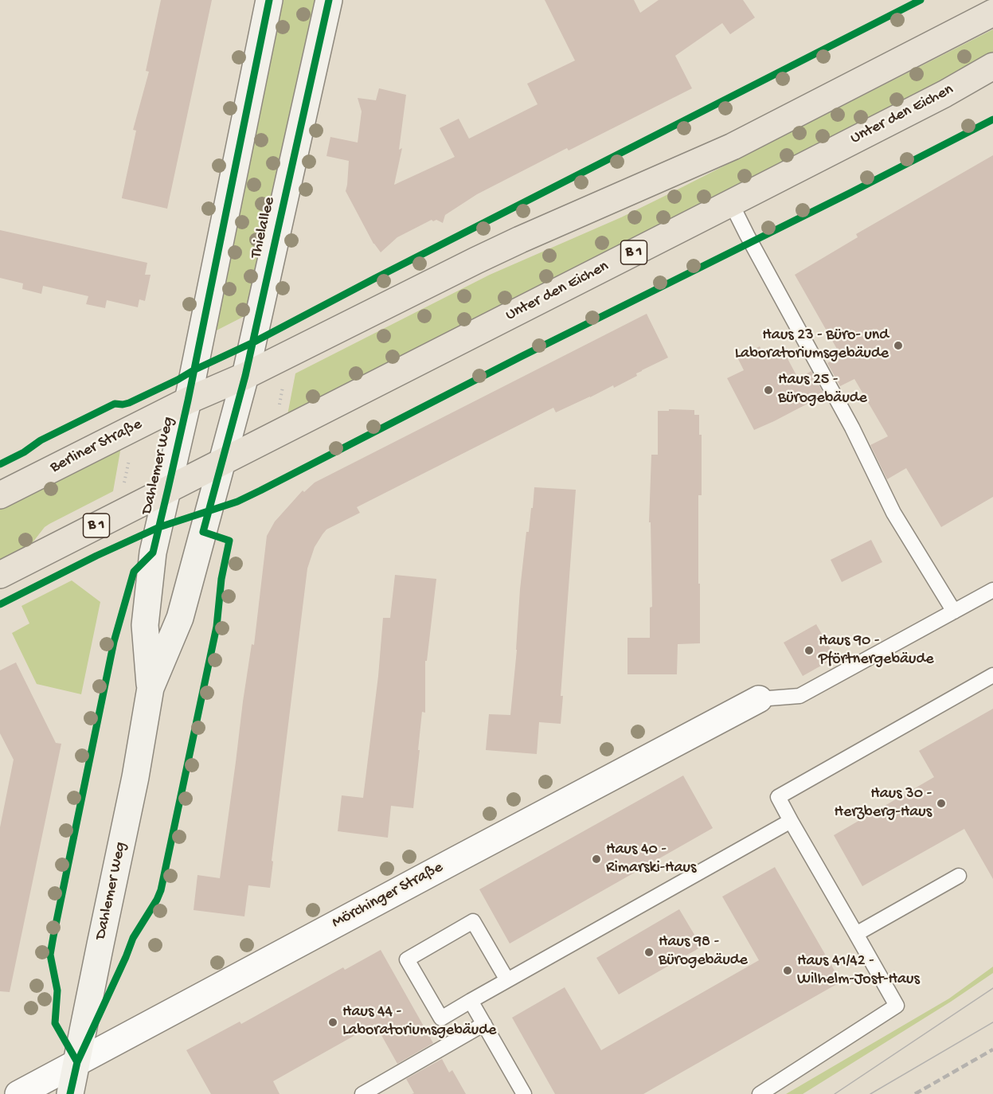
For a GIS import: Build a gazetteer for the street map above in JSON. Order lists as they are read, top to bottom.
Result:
{
  "streets": {
    "main road": [
      "Unter den Eichen",
      "Thielallee",
      "B 1",
      "Berliner Straße",
      "Dahlemer Weg"
    ],
    "street": ["Mörchinger Straße"]
  },
  "crossings": [
    ["Unter den Eichen", "Thielallee"],
    ["Unter den Eichen", "B 1"],
    ["Unter den Eichen", "Dahlemer Weg"],
    ["Thielallee", "B 1"],
    ["Thielallee", "Berliner Straße"],
    ["Thielallee", "Dahlemer Weg"],
    ["B 1", "Dahlemer Weg"],
    ["Berliner Straße", "Dahlemer Weg"],
    ["Dahlemer Weg", "Mörchinger Straße"]
  ],
  "places": [
    "Haus 23 - Büro- und Laboratoriumsgebäude",
    "Haus 25 - Bürogebäude",
    "Haus 90 - Pförtnergebäude",
    "Haus 30 - Herzberg-Haus",
    "Haus 40 - Rimarski-Haus",
    "Haus 98 - Bürogebäude",
    "Haus 41/42 - Wilhelm-Jost-Haus",
    "Haus 44 - Laboratoriumsgebäude"
  ]
}
